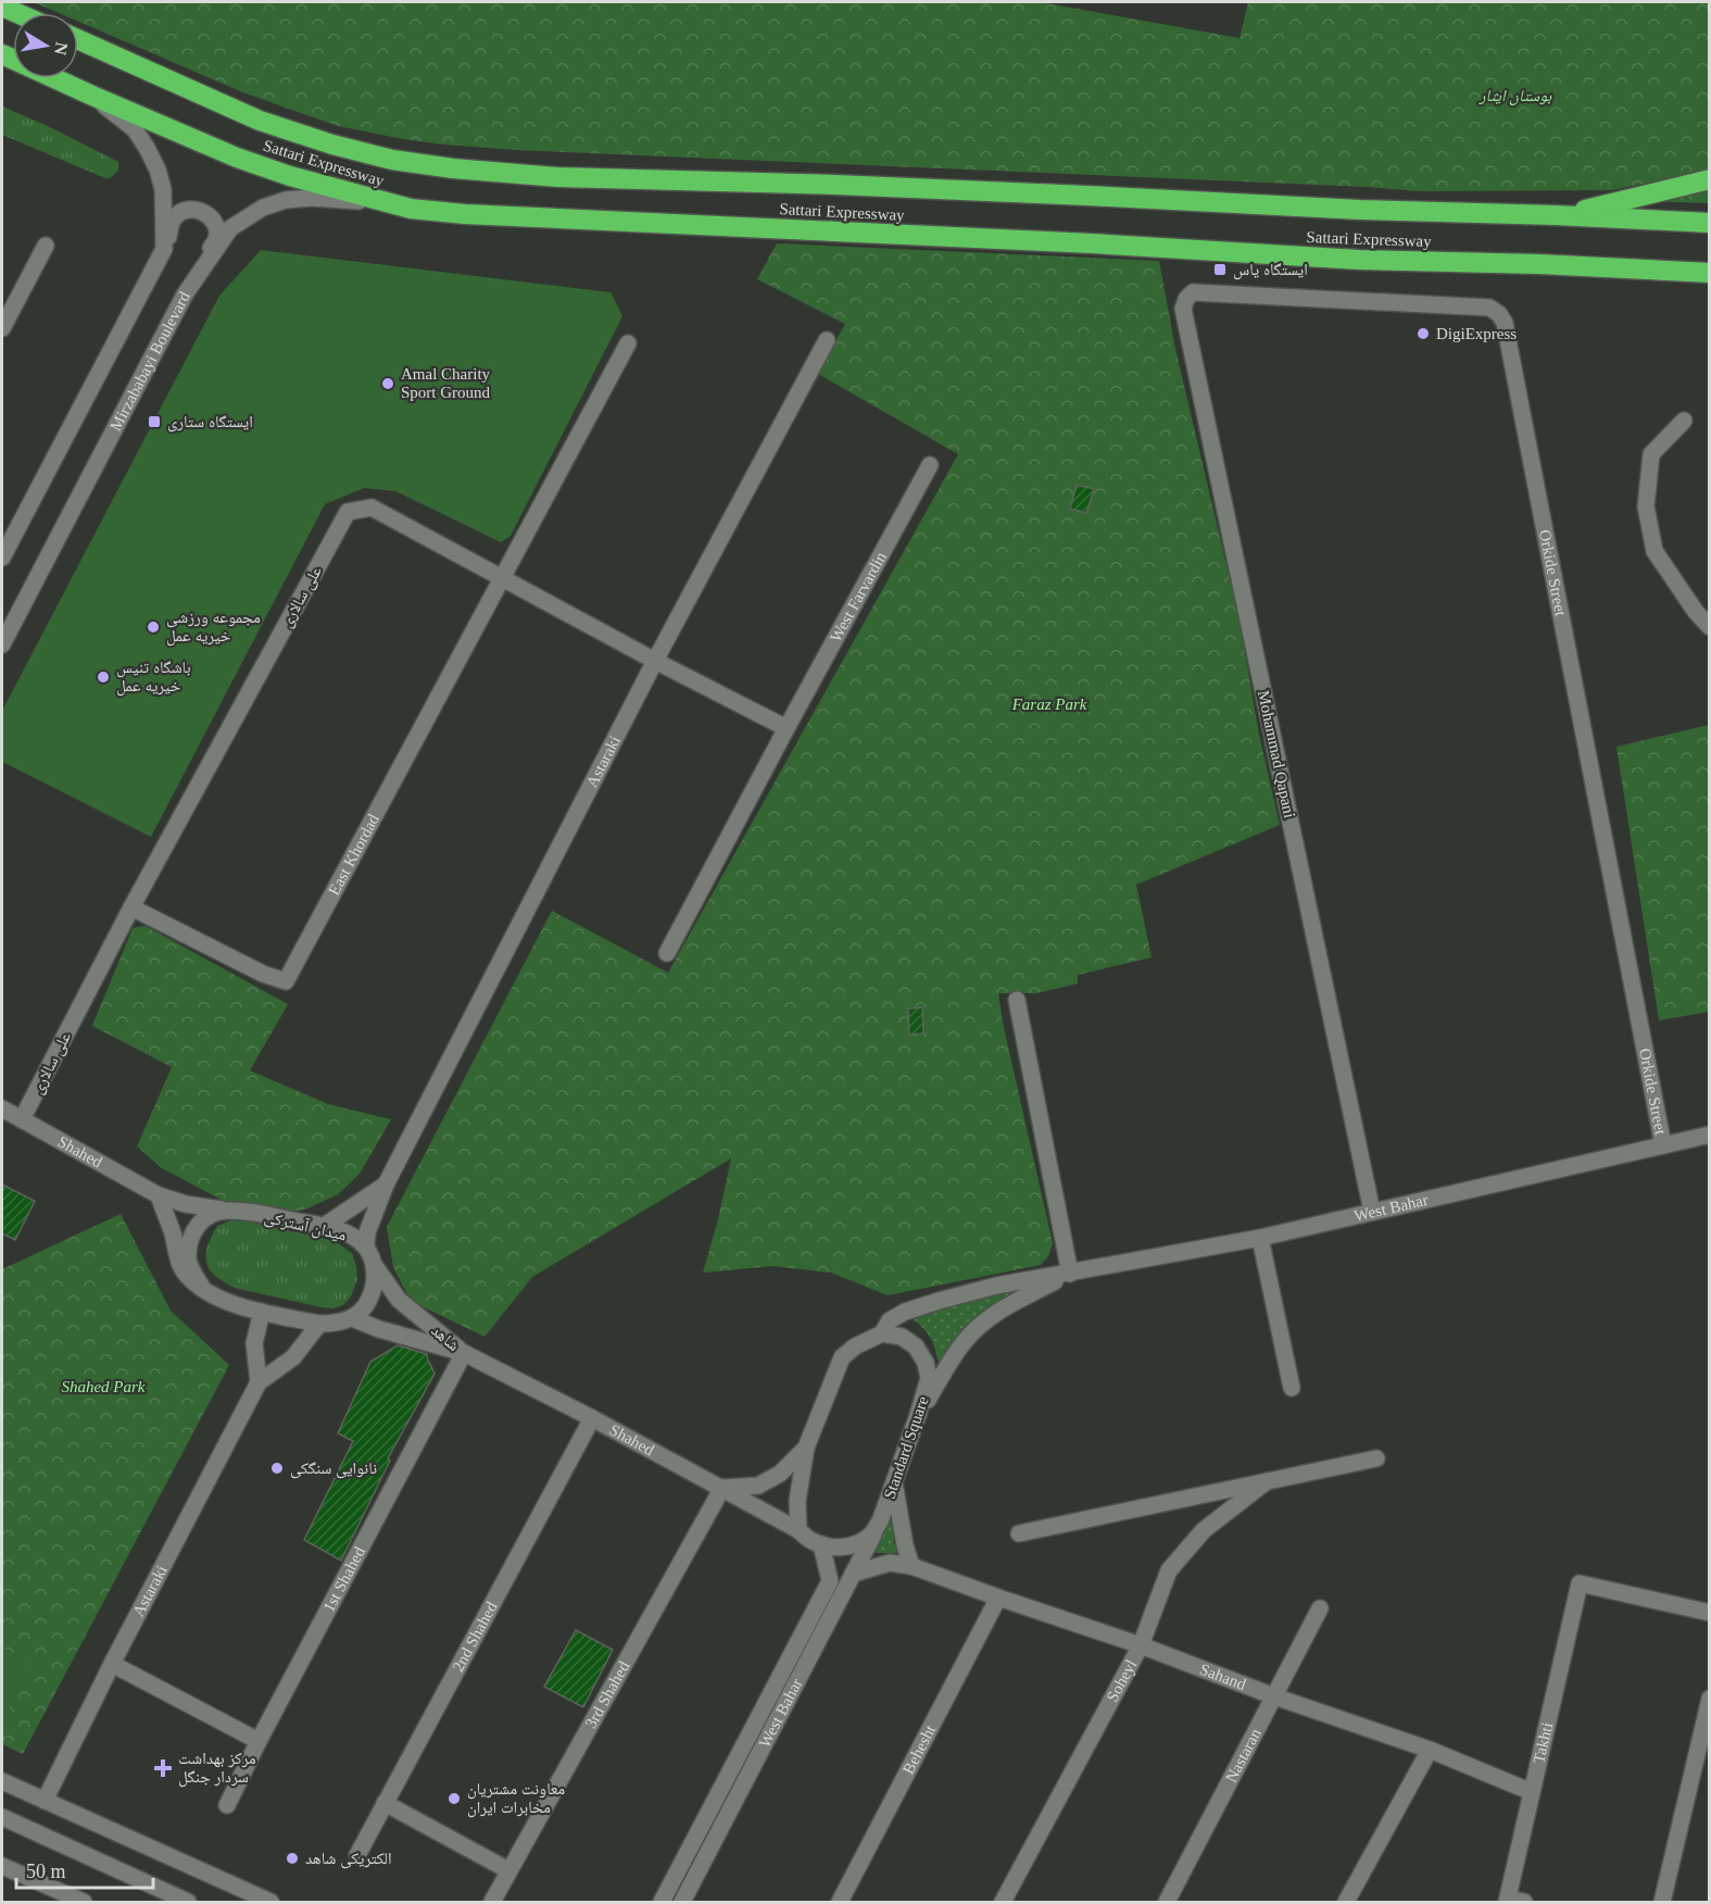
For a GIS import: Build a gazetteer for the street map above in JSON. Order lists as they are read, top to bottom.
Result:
{
  "streets": {
    "highway": ["Sattari Expressway"],
    "street": [
      "Mirzababayi Boulevard",
      "Orkide Street",
      "علی سالاری",
      "West Farvardin",
      "Mohammad Qapani",
      "Astaraki",
      "East Khordad",
      "Shahed",
      "West Bahar",
      "میدان آسترکی",
      "شاهد",
      "Standard Square",
      "1st Shahed",
      "2nd Shahed",
      "Sahand",
      "Soheyl",
      "3rd Shahed",
      "Takhti",
      "Behesht",
      "Nastaran"
    ]
  },
  "crossings": [
    ["Sattari Expressway", "Mirzababayi Boulevard"],
    ["Orkide Street", "Mohammad Qapani"],
    ["Orkide Street", "West Bahar"],
    ["علی سالاری", "West Farvardin"],
    ["علی سالاری", "Astaraki"],
    ["علی سالاری", "East Khordad"],
    ["علی سالاری", "Shahed"],
    ["Mohammad Qapani", "West Bahar"],
    ["Astaraki", "میدان آسترکی"],
    ["Shahed", "میدان آسترکی"],
    ["Shahed", "شاهد"],
    ["Shahed", "1st Shahed"],
    ["Shahed", "2nd Shahed"],
    ["Shahed", "3rd Shahed"],
    ["West Bahar", "Standard Square"],
    ["West Bahar", "Sahand"],
    ["میدان آسترکی", "شاهد"],
    ["شاهد", "1st Shahed"],
    ["Sahand", "Soheyl"],
    ["Sahand", "Takhti"],
    ["Sahand", "Behesht"],
    ["Sahand", "Nastaran"]
  ],
  "parks": ["بوستان ایثار", "Faraz Park", "Shahed Park"],
  "places": {
    "transit": ["ایستگاه یاس", "ایستگاه ستاری"],
    "other": [
      "DigiExpress",
      "Amal Charity Sport Ground",
      "مجموعه ورزشی خیریه عمل",
      "باشگاه تنیس خیریه عمل",
      "نانوایی سنگکی",
      "معاونت مشتریان مخابرات ایران",
      "الکتریکی شاهد"
    ],
    "health": ["مرکز بهداشت سردار جنگل"]
  },
  "scale_bar": "50 m",
  "north": "right"
}
